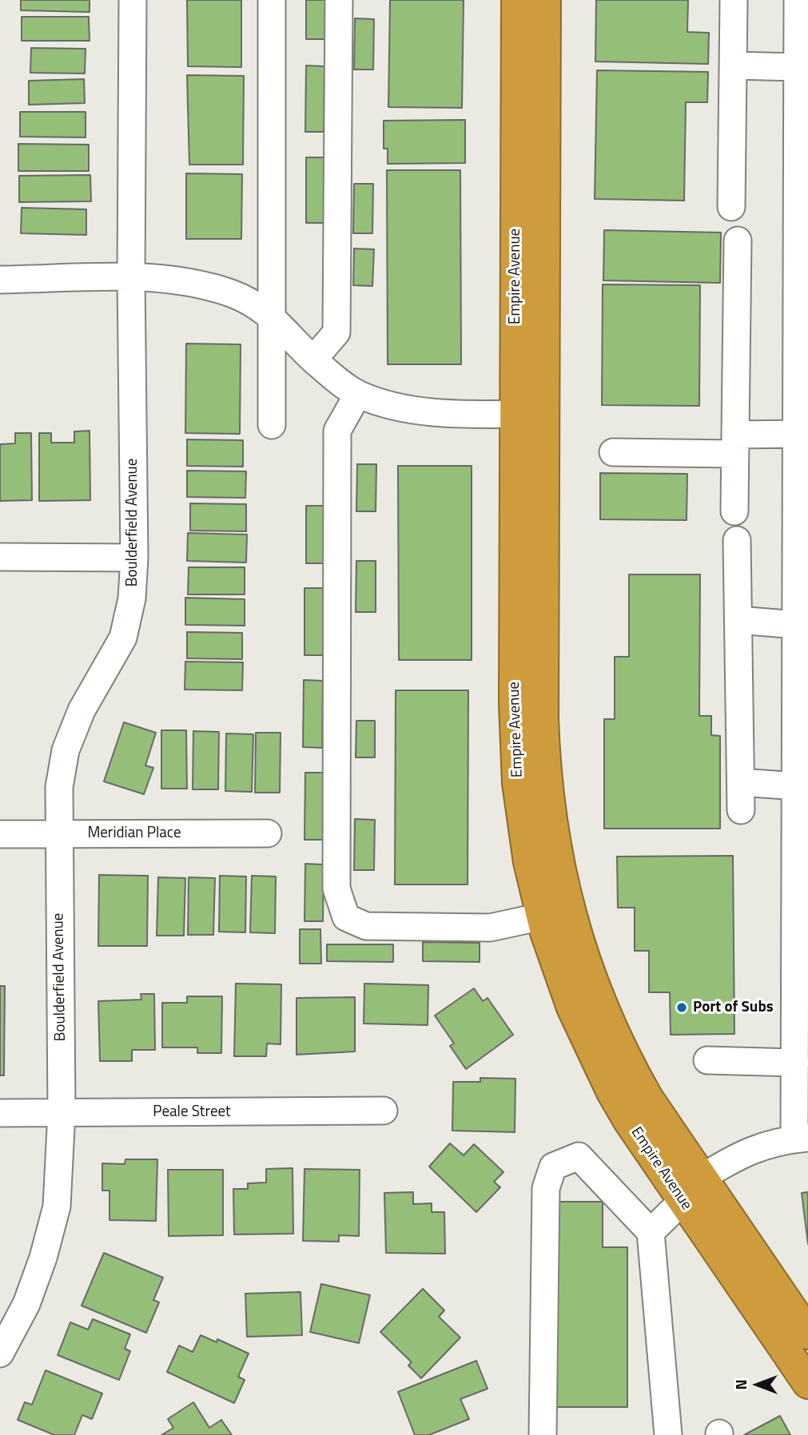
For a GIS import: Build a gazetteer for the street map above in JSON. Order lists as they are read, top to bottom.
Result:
{
  "streets": {
    "highway": ["Empire Avenue"],
    "street": ["Boulderfield Avenue", "Meridian Place", "Peale Street"]
  },
  "crossings": [
    ["Boulderfield Avenue", "Meridian Place"],
    ["Boulderfield Avenue", "Peale Street"]
  ],
  "places": ["Port of Subs"],
  "north": "left"
}
